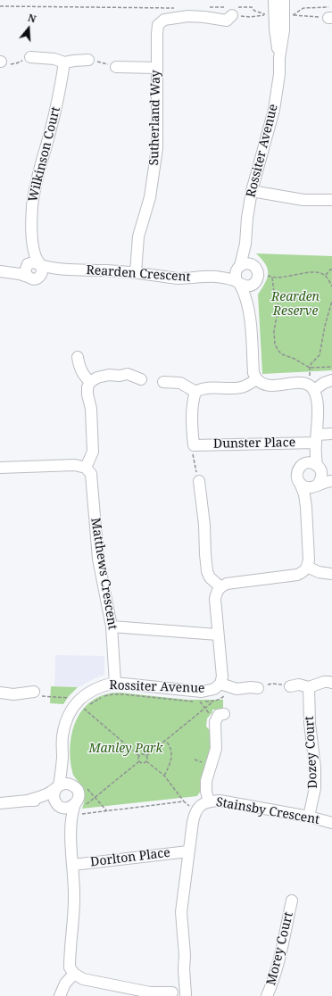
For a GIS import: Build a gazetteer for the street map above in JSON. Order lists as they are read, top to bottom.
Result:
{
  "streets": {
    "street": [
      "Sutherland Way",
      "Rossiter Avenue",
      "Wilkinson Court",
      "Rearden Crescent",
      "Dunster Place",
      "Matthews Crescent",
      "Dozey Court",
      "Stainsby Crescent",
      "Dorlton Place",
      "Morey Court"
    ]
  },
  "crossings": [
    ["Sutherland Way", "Rearden Crescent"],
    ["Rossiter Avenue", "Rearden Crescent"],
    ["Rossiter Avenue", "Matthews Crescent"],
    ["Wilkinson Court", "Rearden Crescent"],
    ["Dozey Court", "Stainsby Crescent"],
    ["Stainsby Crescent", "Dorlton Place"]
  ],
  "parks": ["Rearden Reserve", "Manley Park"],
  "north": "top"
}
